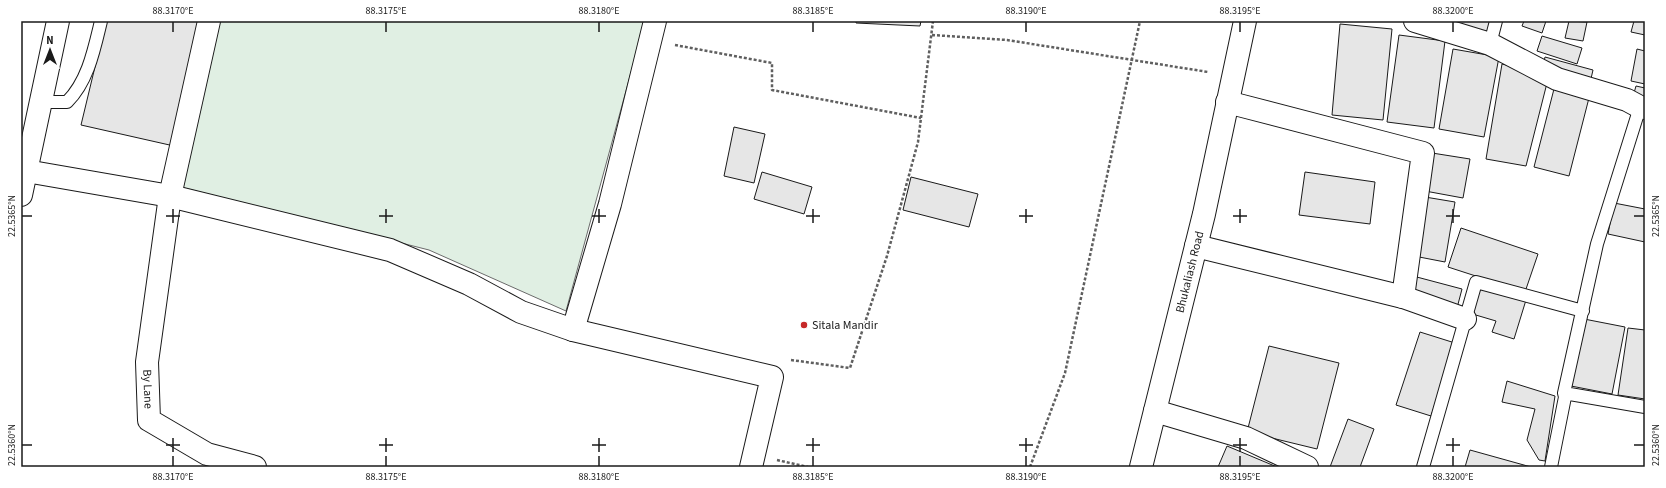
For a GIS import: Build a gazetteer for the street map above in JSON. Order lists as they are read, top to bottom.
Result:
{
  "streets": {
    "street": ["Bhukaliash Road", "By Lane"]
  },
  "places": ["Sitala Mandir"],
  "north": "top",
  "coordinates": [
    "88.3170°E",
    "88.3175°E",
    "88.3180°E",
    "88.3185°E",
    "88.3190°E",
    "88.3195°E",
    "88.3200°E",
    "22.5365°N",
    "22.5360°N"
  ]
}
